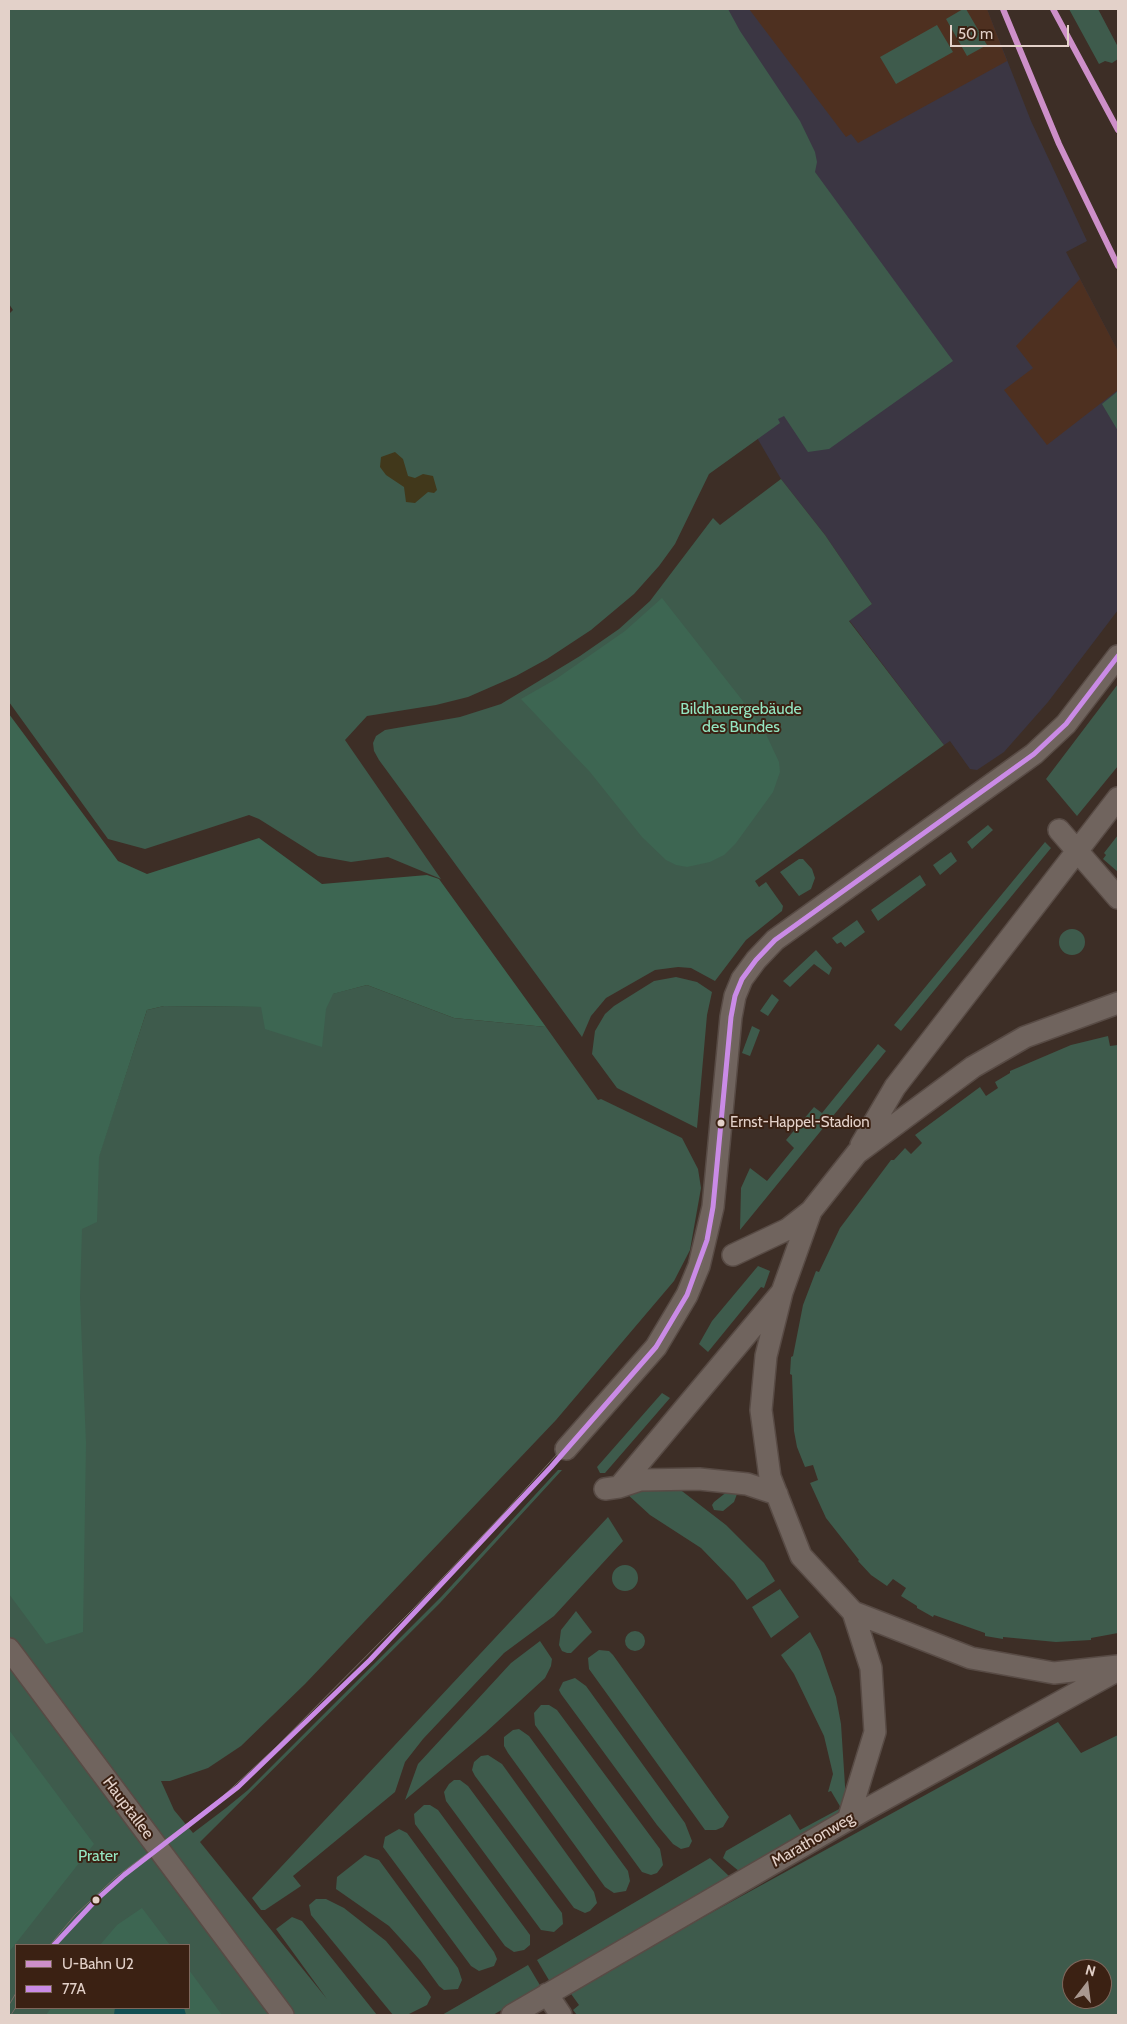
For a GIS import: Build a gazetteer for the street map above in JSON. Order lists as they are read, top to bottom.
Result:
{
  "streets": {
    "street": ["Hauptallee", "Marathonweg"]
  },
  "parks": ["Bildhauergebäude des Bundes", "Prater"],
  "places": ["Ernst-Happel-Stadion"],
  "lines": ["metro line U2", "transit line 77A"],
  "legend": ["U-Bahn U2", "77A"],
  "scale_bar": "50 m",
  "north": "top"
}
